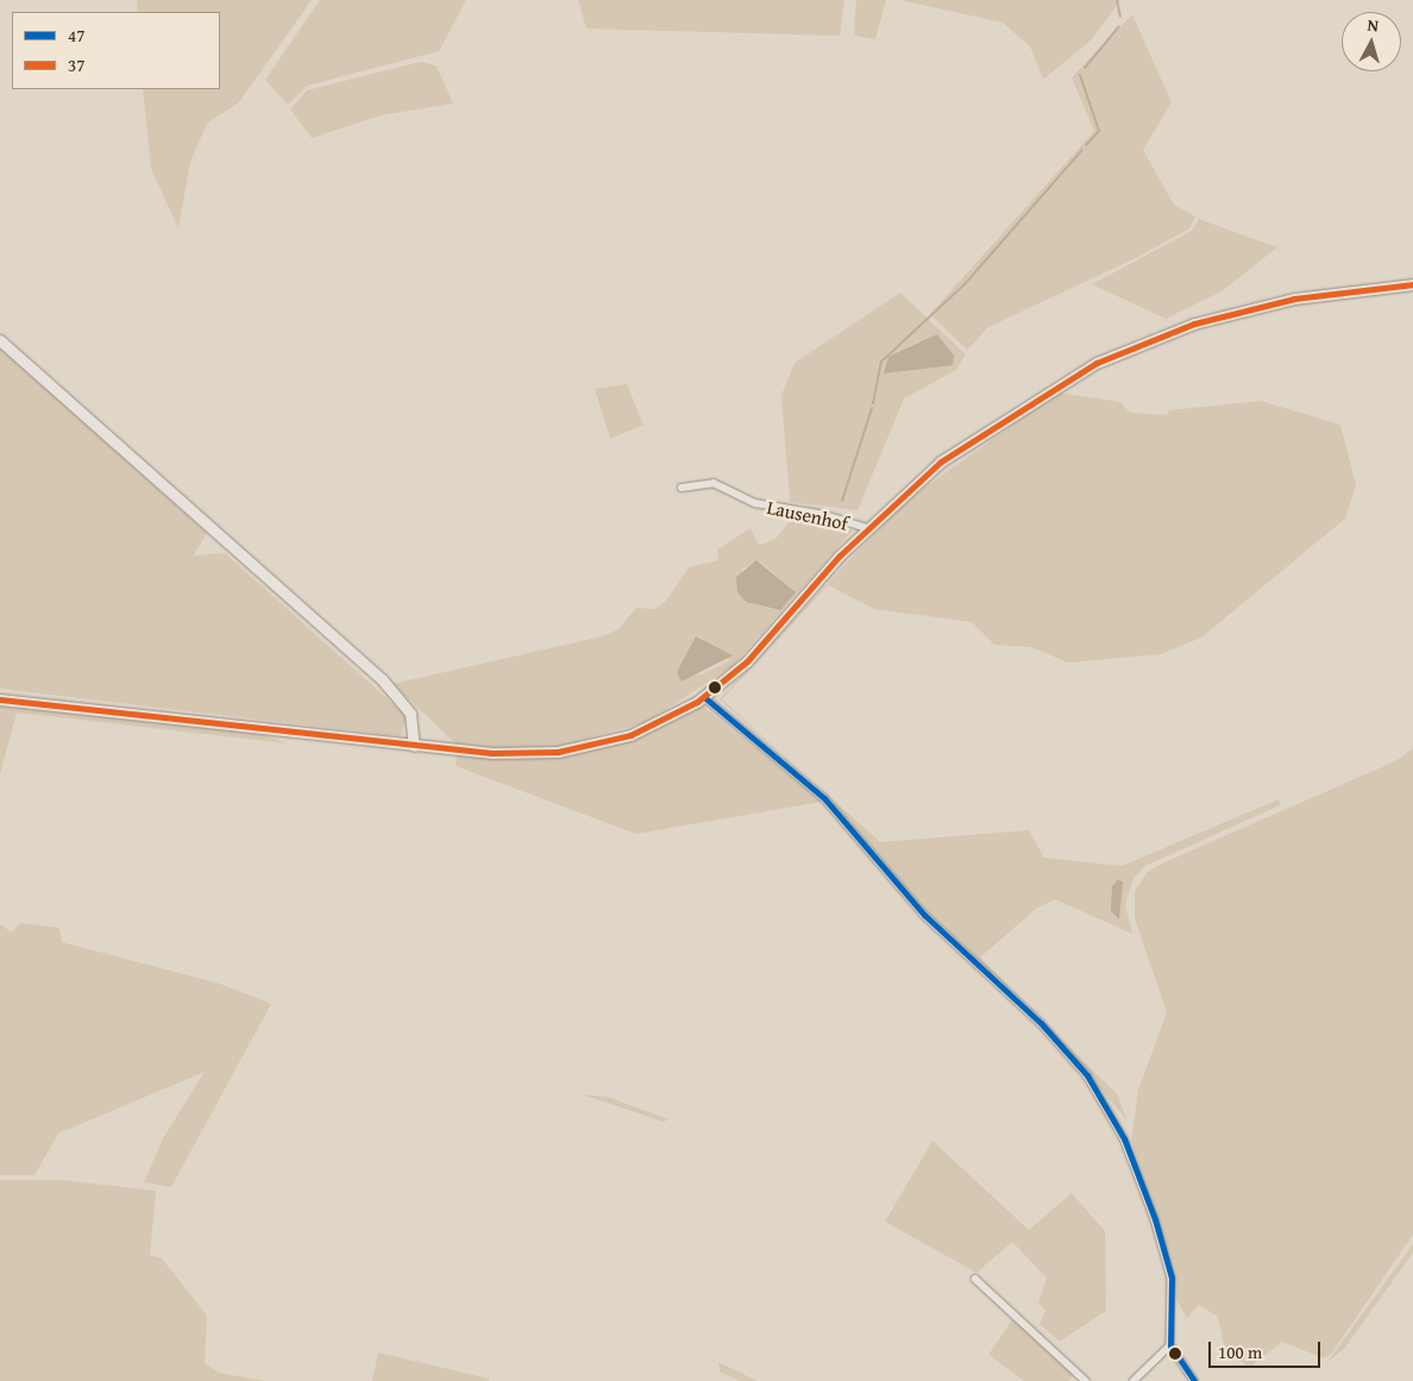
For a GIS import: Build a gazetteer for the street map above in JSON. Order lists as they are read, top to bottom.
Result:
{
  "streets": {
    "street": ["Lausenhof"]
  },
  "lines": ["transit line 37", "transit line 47"],
  "legend": ["47", "37"],
  "scale_bar": "100 m",
  "north": "top"
}
